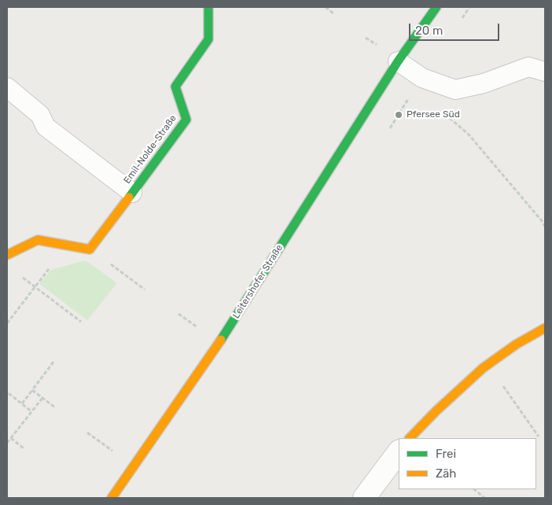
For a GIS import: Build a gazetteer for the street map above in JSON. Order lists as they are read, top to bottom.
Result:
{
  "streets": {
    "street": ["Emil-Nolde-Straße", "Leitershofer Straße"]
  },
  "places": ["Pfersee Süd"],
  "legend": ["Frei", "Zäh"],
  "scale_bar": "20 m"
}
